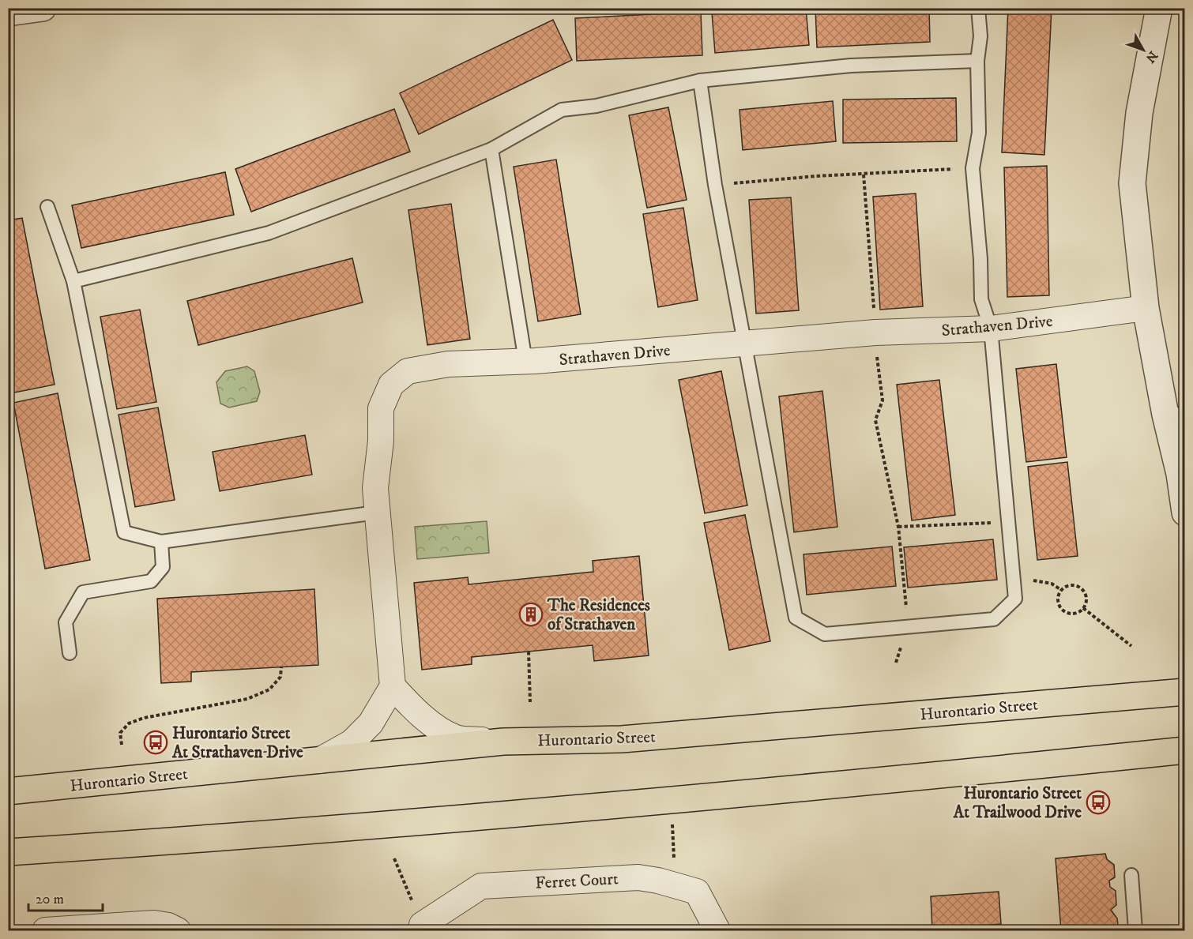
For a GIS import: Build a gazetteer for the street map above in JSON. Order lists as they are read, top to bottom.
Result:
{
  "streets": {
    "main road": ["Hurontario Street"],
    "street": ["Strathaven Drive", "Ferret Court"]
  },
  "places": {
    "building": ["The Residences of Strathaven"],
    "bus stop": ["Hurontario Street At Strathaven Drive", "Hurontario Street At Trailwood Drive"]
  },
  "scale_bar": "20 m",
  "north": "bottom right"
}
